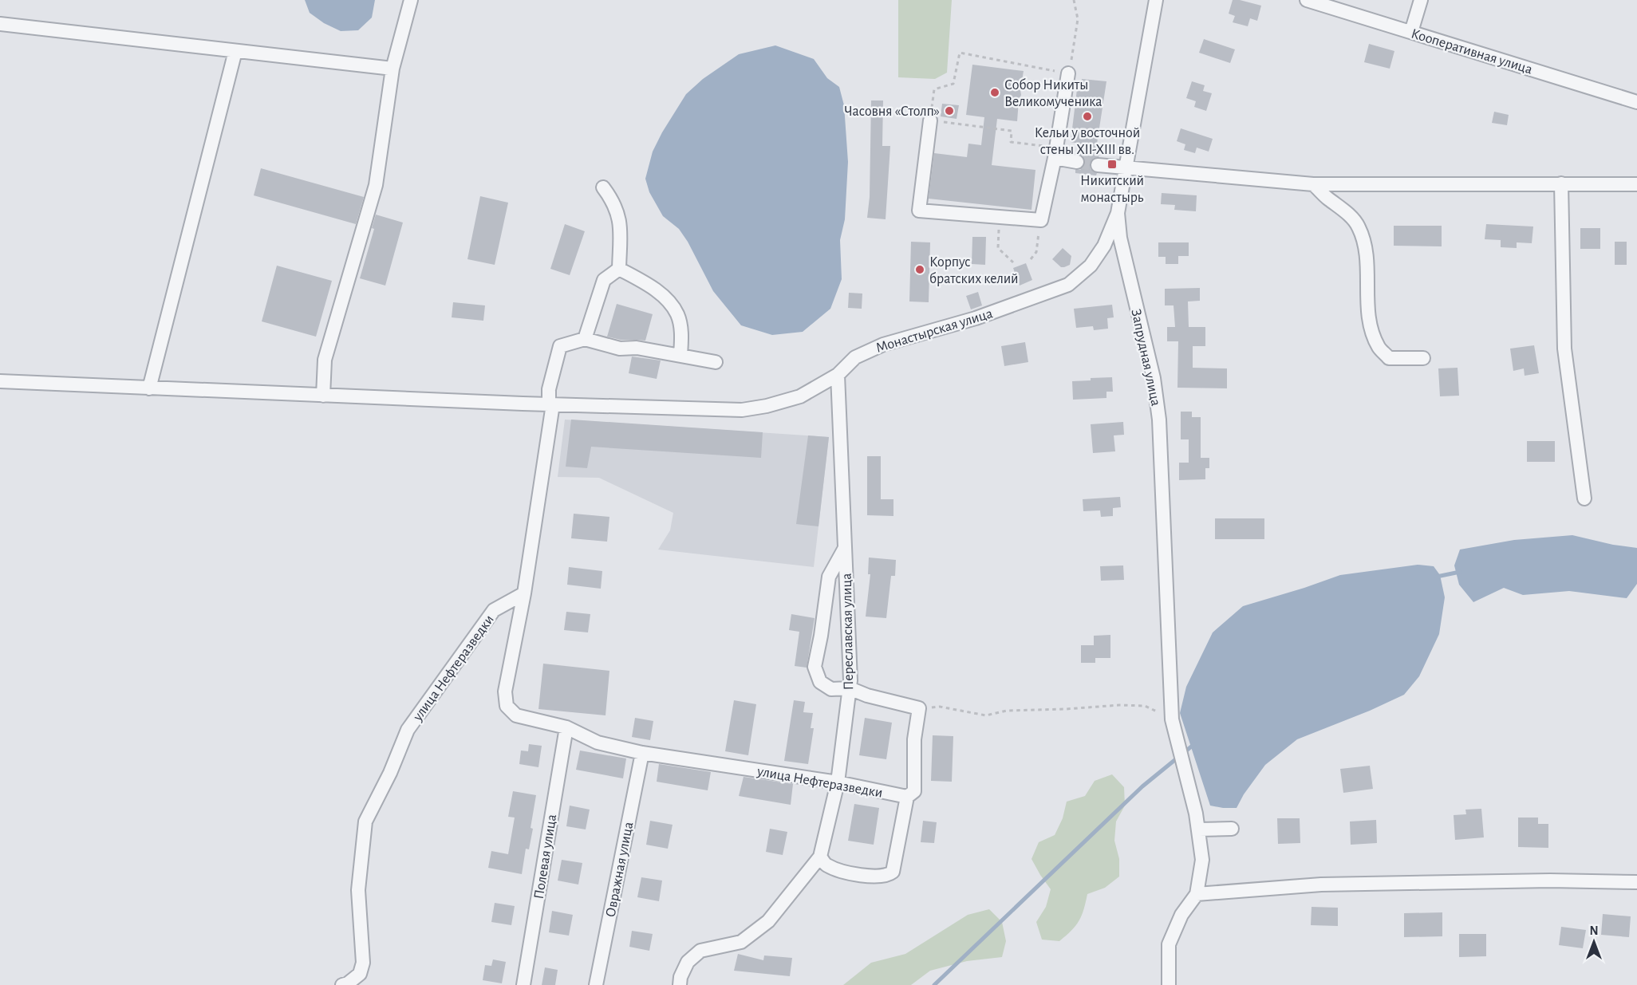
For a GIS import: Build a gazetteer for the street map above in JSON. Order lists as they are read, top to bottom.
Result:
{
  "streets": {
    "street": [
      "Кооперативная улица",
      "Монастырская улица",
      "Запрудная улица",
      "Переславская улица",
      "улица Нефтеразведки",
      "Полевая улица",
      "Овражная улица"
    ]
  },
  "crossings": [
    ["Монастырская улица", "Запрудная улица"],
    ["Монастырская улица", "Переславская улица"],
    ["Переславская улица", "улица Нефтеразведки"],
    ["улица Нефтеразведки", "Полевая улица"],
    ["улица Нефтеразведки", "Овражная улица"]
  ],
  "places": {
    "other": [
      "Собор Никиты Великомученика",
      "Часовня «Столп»",
      "Кельи у восточной стены XII-XIII вв.",
      "Корпус братских келий"
    ],
    "transit": ["Никитский монастырь"]
  },
  "north": "top"
}
